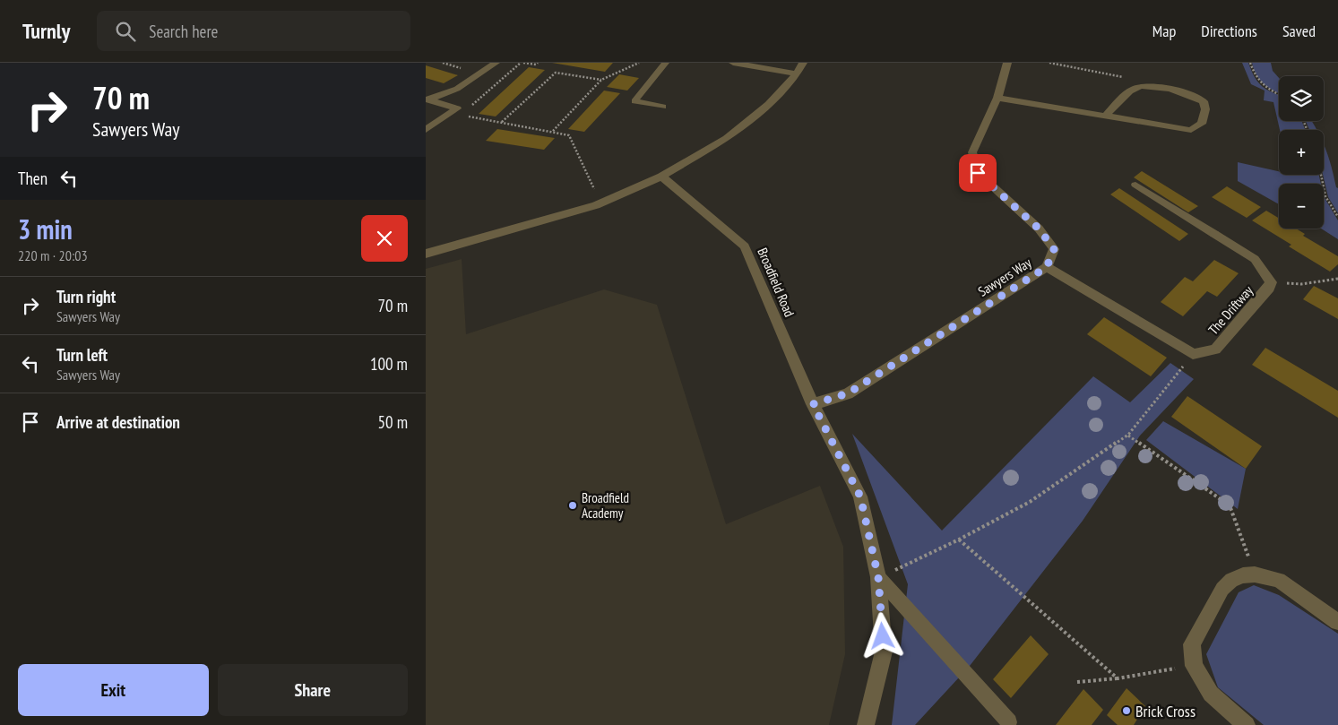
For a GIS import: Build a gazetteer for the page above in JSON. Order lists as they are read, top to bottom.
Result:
{
  "streets": {
    "street": ["Sawyers Way", "Broadfield Road", "The Driftway"]
  },
  "crossings": [
    ["Sawyers Way", "Broadfield Road"]
  ],
  "places": ["Broadfield Academy", "Brick Cross"],
  "page": {
    "header": "Turnly",
    "search": "Search here",
    "nav": ["Map", "Directions", "Saved"],
    "turn": ["70 m", "Sawyers Way"],
    "map_buttons": ["+", "−"],
    "then": "Then",
    "heading": ["3 min", "220 m · 20:03"],
    "list": [
      {
        "name": "Turn right",
        "note": "Sawyers Way",
        "value": "70 m"
      },
      {
        "name": "Turn left",
        "note": "Sawyers Way",
        "value": "100 m"
      },
      {
        "name": "Arrive at destination",
        "value": "50 m"
      }
    ],
    "buttons": ["Exit", "Share"]
  }
}
